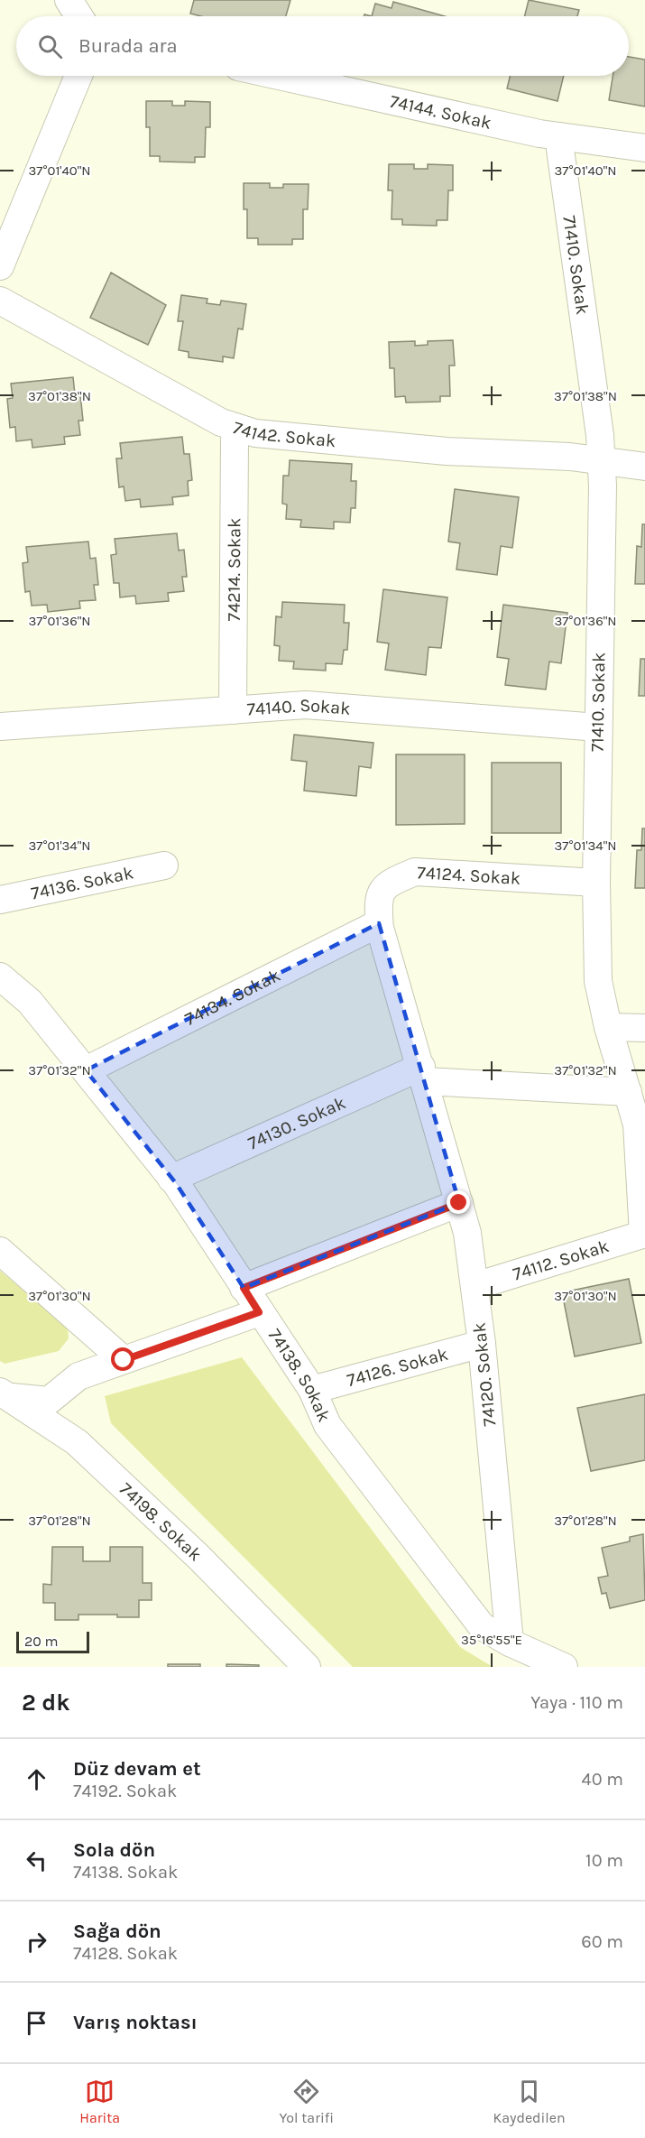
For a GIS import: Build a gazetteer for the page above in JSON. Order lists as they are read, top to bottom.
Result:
{
  "streets": {
    "street": [
      "74144. Sokak",
      "71410. Sokak",
      "74142. Sokak",
      "74214. Sokak",
      "74140. Sokak",
      "74124. Sokak",
      "74136. Sokak",
      "74134. Sokak",
      "74130. Sokak",
      "74112. Sokak",
      "74126. Sokak",
      "74120. Sokak",
      "74138. Sokak",
      "74198. Sokak"
    ]
  },
  "crossings": [
    ["74144. Sokak", "71410. Sokak"],
    ["71410. Sokak", "74142. Sokak"],
    ["71410. Sokak", "74140. Sokak"],
    ["71410. Sokak", "74124. Sokak"],
    ["71410. Sokak", "74112. Sokak"],
    ["74142. Sokak", "74214. Sokak"],
    ["74214. Sokak", "74140. Sokak"],
    ["74124. Sokak", "74134. Sokak"],
    ["74124. Sokak", "74120. Sokak"],
    ["74134. Sokak", "74120. Sokak"],
    ["74134. Sokak", "74138. Sokak"],
    ["74130. Sokak", "74120. Sokak"],
    ["74130. Sokak", "74138. Sokak"],
    ["74112. Sokak", "74120. Sokak"],
    ["74126. Sokak", "74120. Sokak"],
    ["74126. Sokak", "74138. Sokak"],
    ["74120. Sokak", "74138. Sokak"]
  ],
  "scale_bar": "20 m",
  "page": {
    "search": "Burada ara",
    "scale": "20 m",
    "heading": ["2 dk", "Yaya · 110 m"],
    "list": [
      ["Düz devam et", "74192. Sokak", "40 m"],
      ["Sola dön", "74138. Sokak", "10 m"],
      ["Sağa dön", "74128. Sokak", "60 m"],
      "Varış noktası"
    ],
    "nav": ["Harita", "Yol tarifi", "Kaydedilen"]
  },
  "coordinates": [
    "37°01'40\"N",
    "37°01'38\"N",
    "37°01'36\"N",
    "37°01'34\"N",
    "37°01'32\"N",
    "37°01'30\"N",
    "37°01'28\"N",
    "35°16'55\"E"
  ]
}
